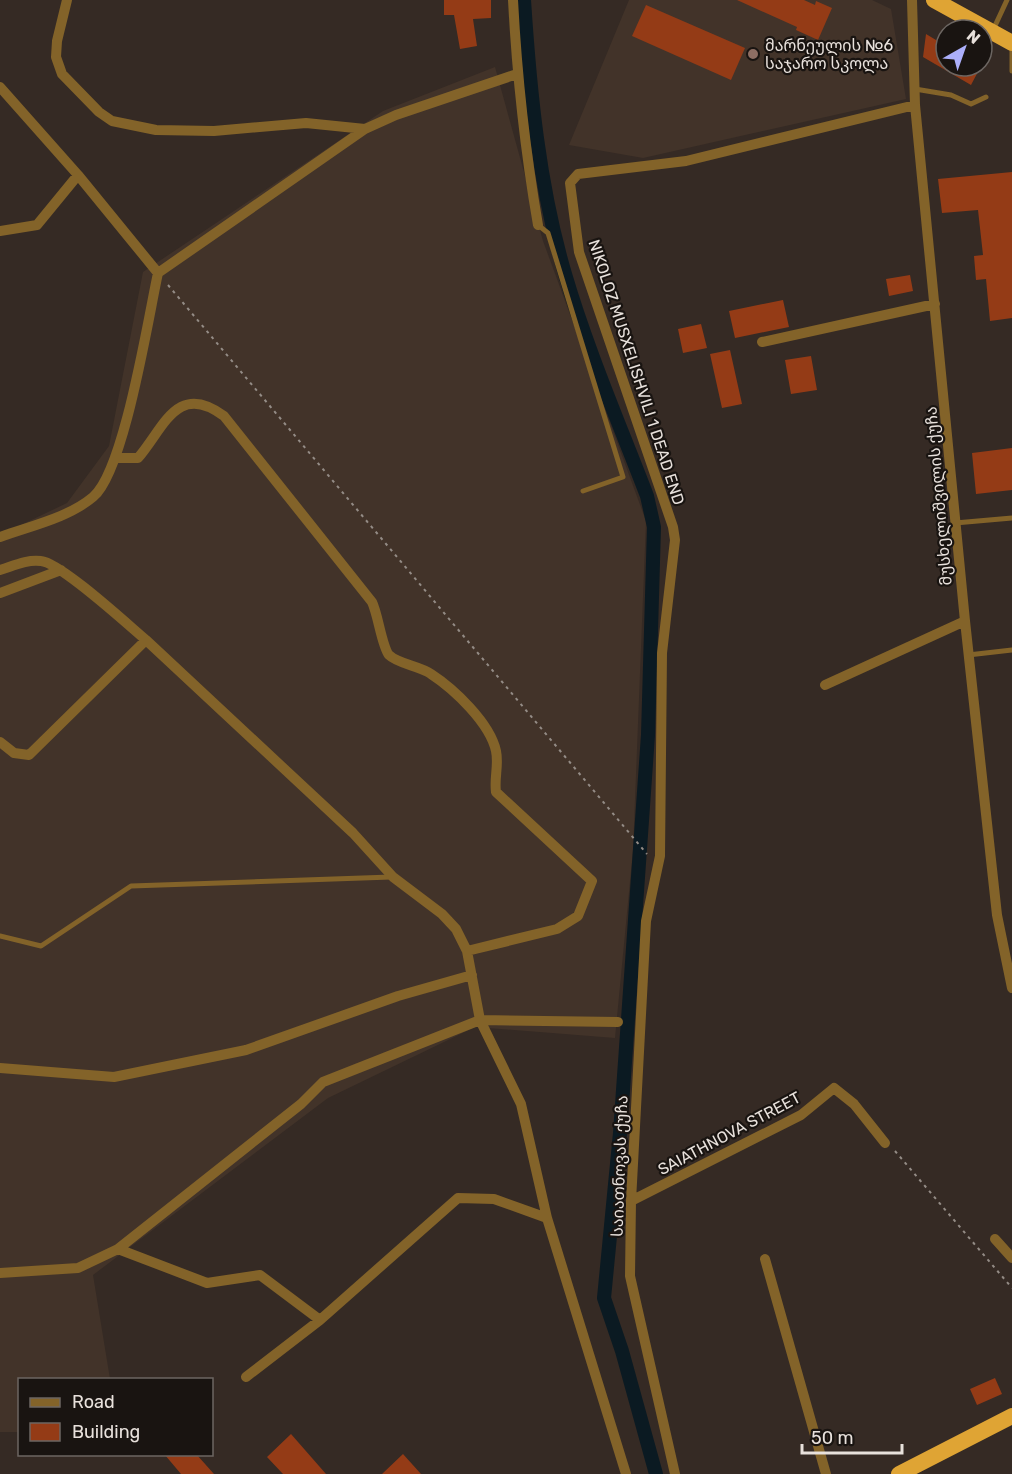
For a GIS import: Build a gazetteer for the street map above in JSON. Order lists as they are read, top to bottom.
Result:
{
  "streets": {
    "street": [
      "NIKOLOZ MUSXELISHVILI 1 DEAD END",
      "მუსხელიშვილის ქუჩა",
      "SAIATHNOVA STREET",
      "საიათნოვას ქუჩა"
    ]
  },
  "crossings": [
    ["NIKOLOZ MUSXELISHVILI 1 DEAD END", "მუსხელიშვილის ქუჩა"],
    ["NIKOLOZ MUSXELISHVILI 1 DEAD END", "საიათნოვას ქუჩა"],
    ["SAIATHNOVA STREET", "საიათნოვას ქუჩა"]
  ],
  "places": ["მარნეულის №6 საჯარო სკოლა"],
  "legend": ["Road", "Building"],
  "scale_bar": "50 m",
  "north": "top right"
}
